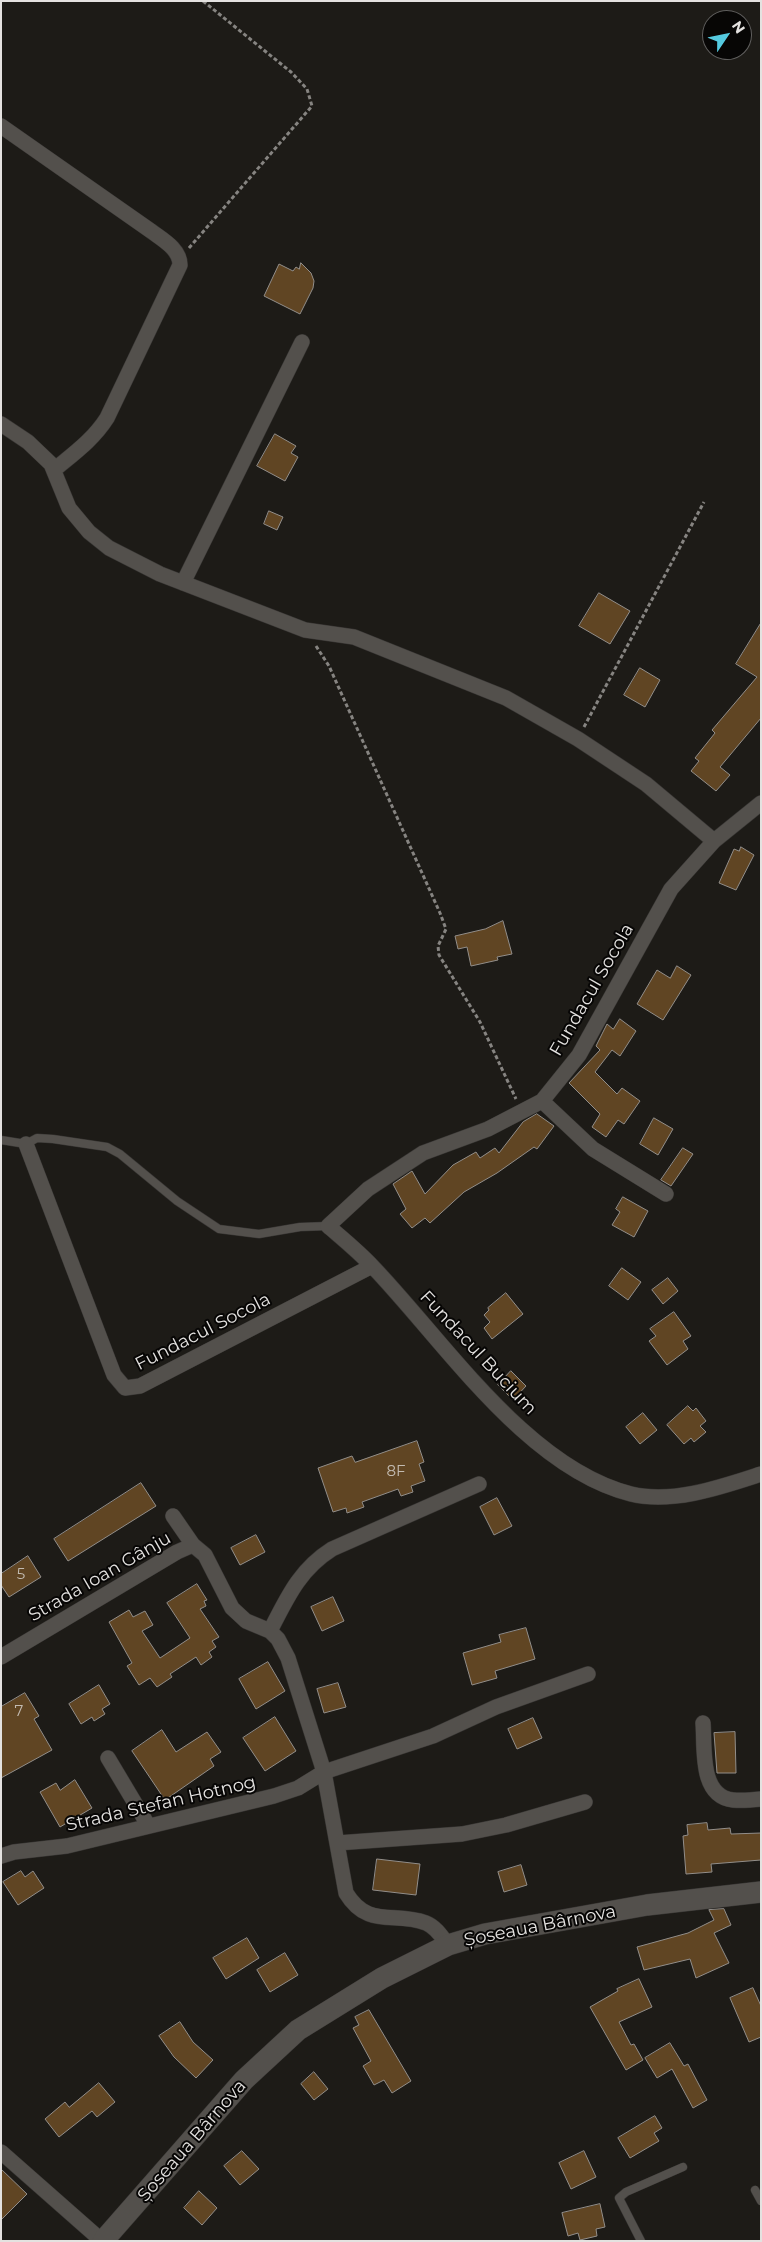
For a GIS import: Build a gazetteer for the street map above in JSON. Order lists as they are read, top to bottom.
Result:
{
  "streets": {
    "main road": ["Șoseaua Bârnova"],
    "street": [
      "Fundacul Socola",
      "Fundacul Bucium",
      "Strada Ioan Gânju",
      "Strada Stefan Hotnog"
    ]
  },
  "crossings": [
    ["Fundacul Socola", "Fundacul Bucium"]
  ],
  "house_numbers": ["8F", "5", "7"],
  "north": "top right"
}
